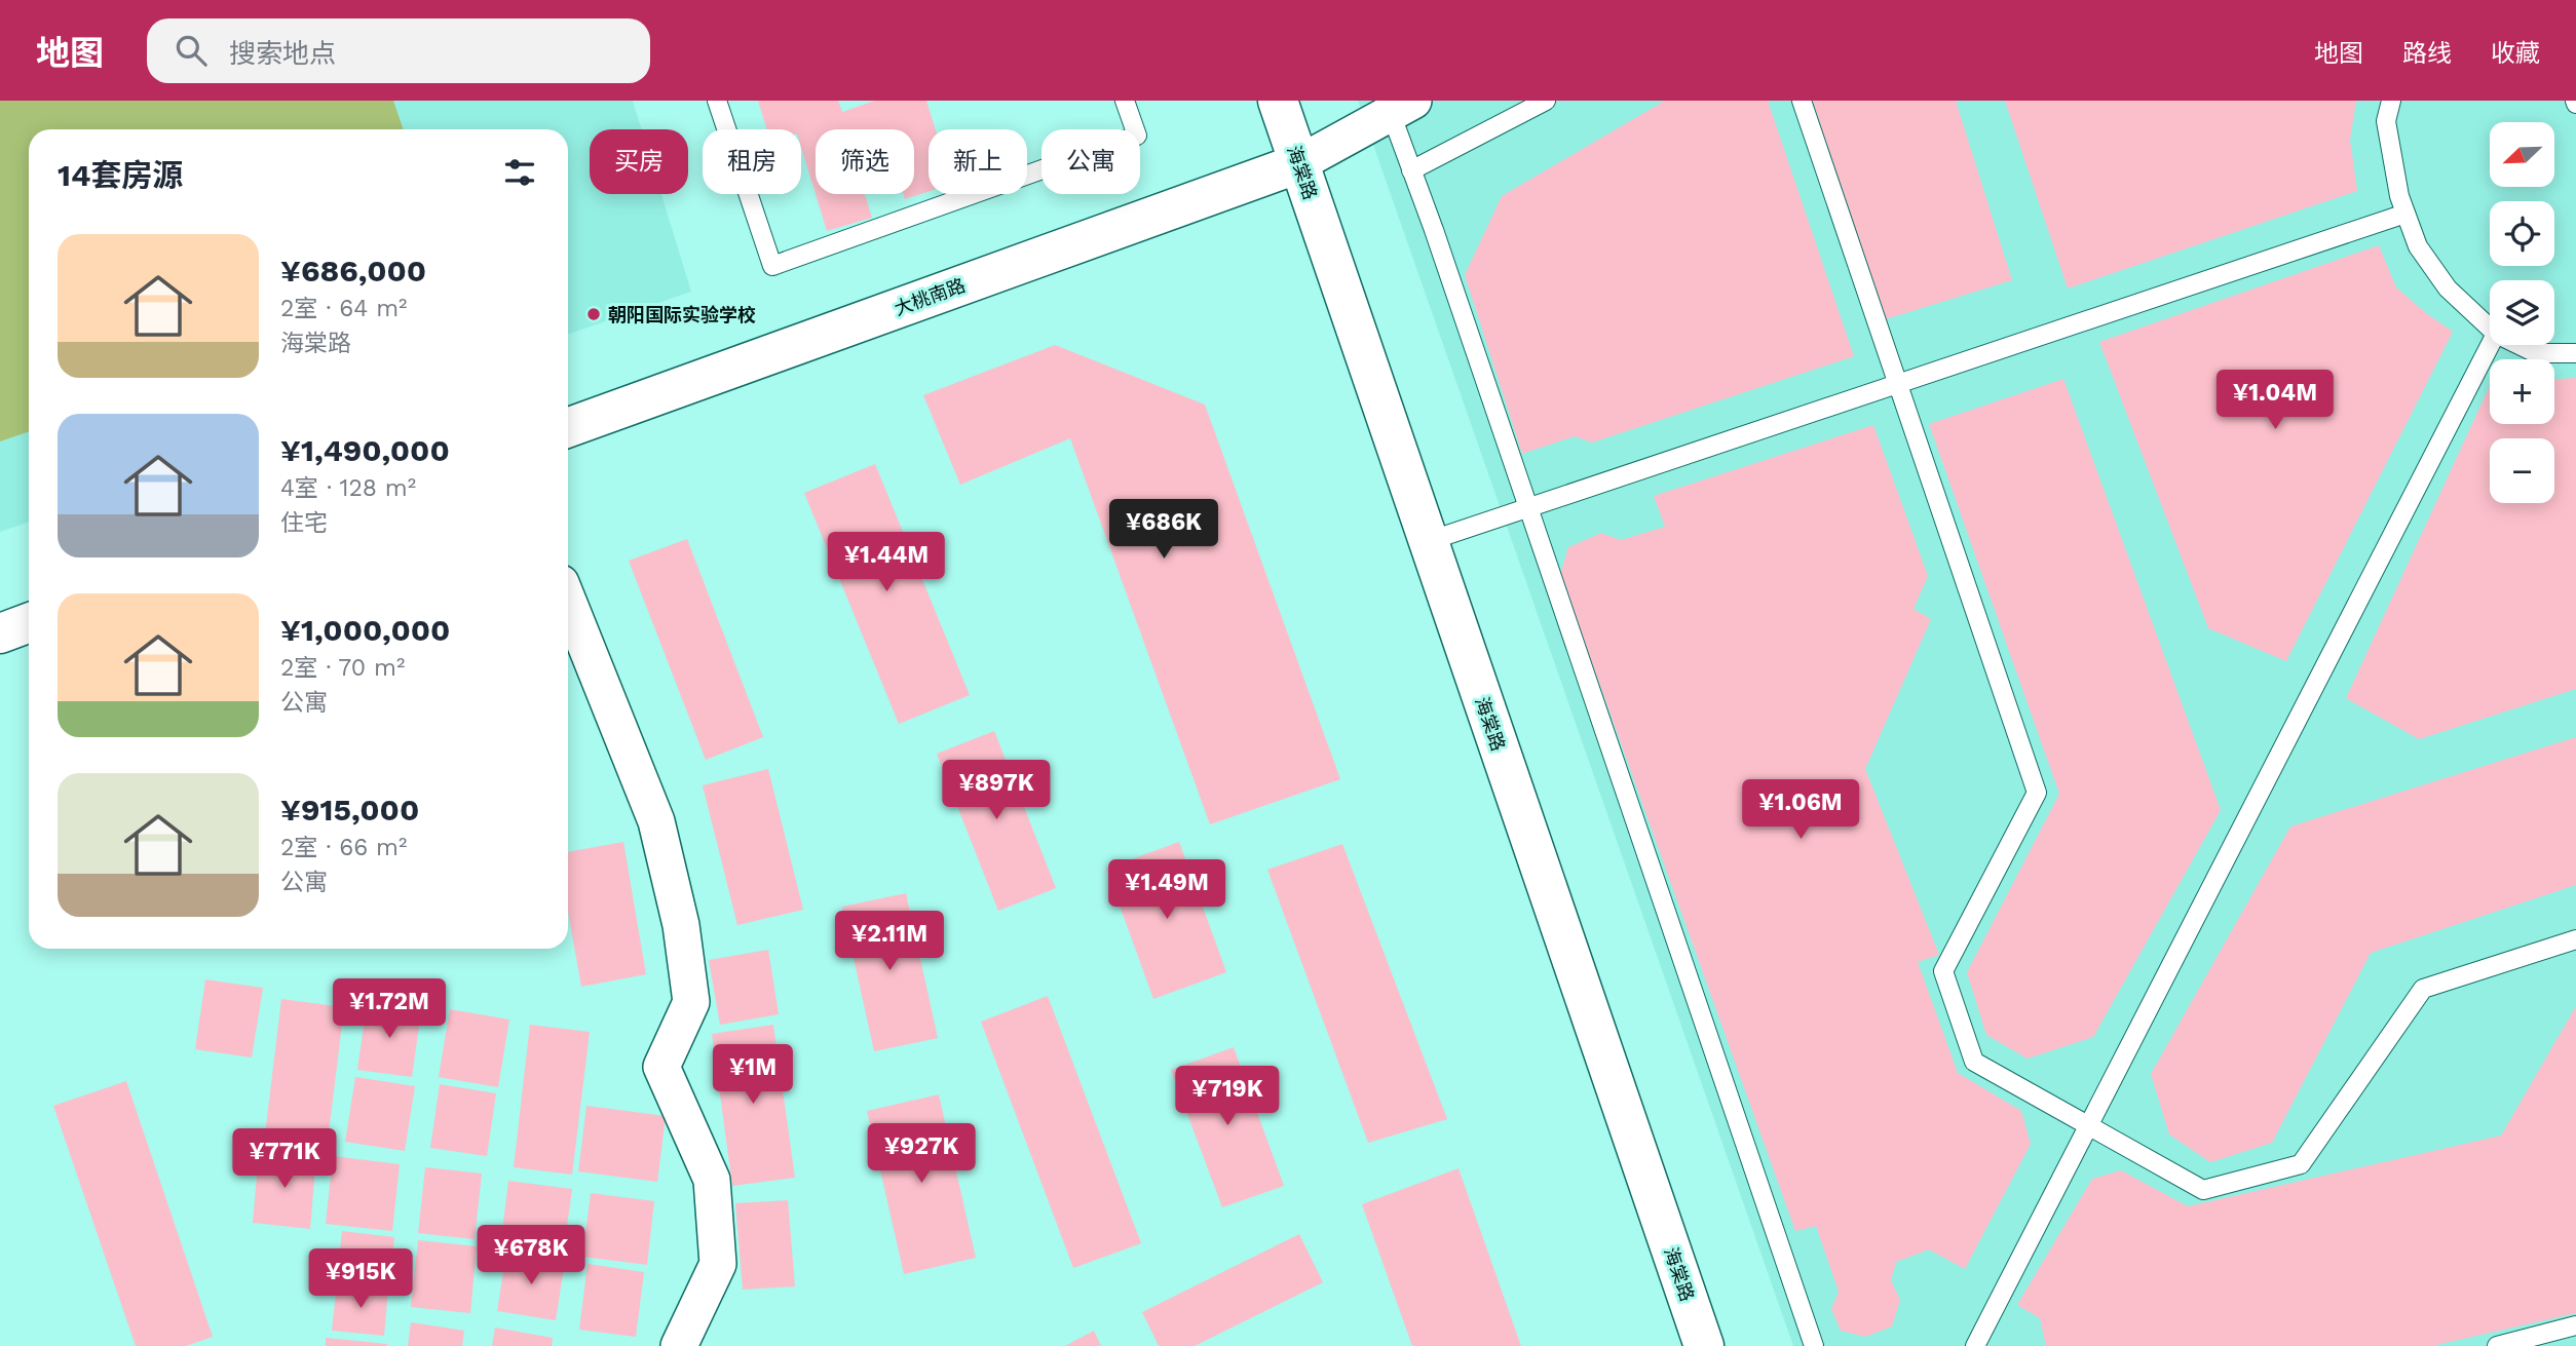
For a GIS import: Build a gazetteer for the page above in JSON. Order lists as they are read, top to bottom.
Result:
{
  "streets": {
    "street": ["海棠路", "大桃南路"]
  },
  "crossings": [
    ["海棠路", "大桃南路"]
  ],
  "places": ["朝阳国际实验学校"],
  "north": "bottom left",
  "page": {
    "header": "地图",
    "search": "搜索地点",
    "nav": ["地图", "路线", "收藏"],
    "map_buttons": ["+", "−"],
    "chip": [
      "买房",
      "租房",
      "筛选",
      "新上",
      "公寓"
    ],
    "heading": "14套房源",
    "list": [
      {
        "name": "¥686,000",
        "note": "2室 · 64 m² · 海棠路"
      },
      {
        "name": "¥1,490,000",
        "note": "4室 · 128 m² · 住宅"
      },
      {
        "name": "¥1,000,000",
        "note": "2室 · 70 m² · 公寓"
      },
      {
        "name": "¥915,000",
        "note": "2室 · 66 m² · 公寓"
      }
    ],
    "price": [
      "¥1.04M",
      "¥686K",
      "¥1.44M",
      "¥897K",
      "¥1.06M",
      "¥1.49M",
      "¥2.11M",
      "¥1.72M",
      "¥1M",
      "¥719K",
      "¥927K",
      "¥771K",
      "¥678K",
      "¥915K"
    ]
  }
}
